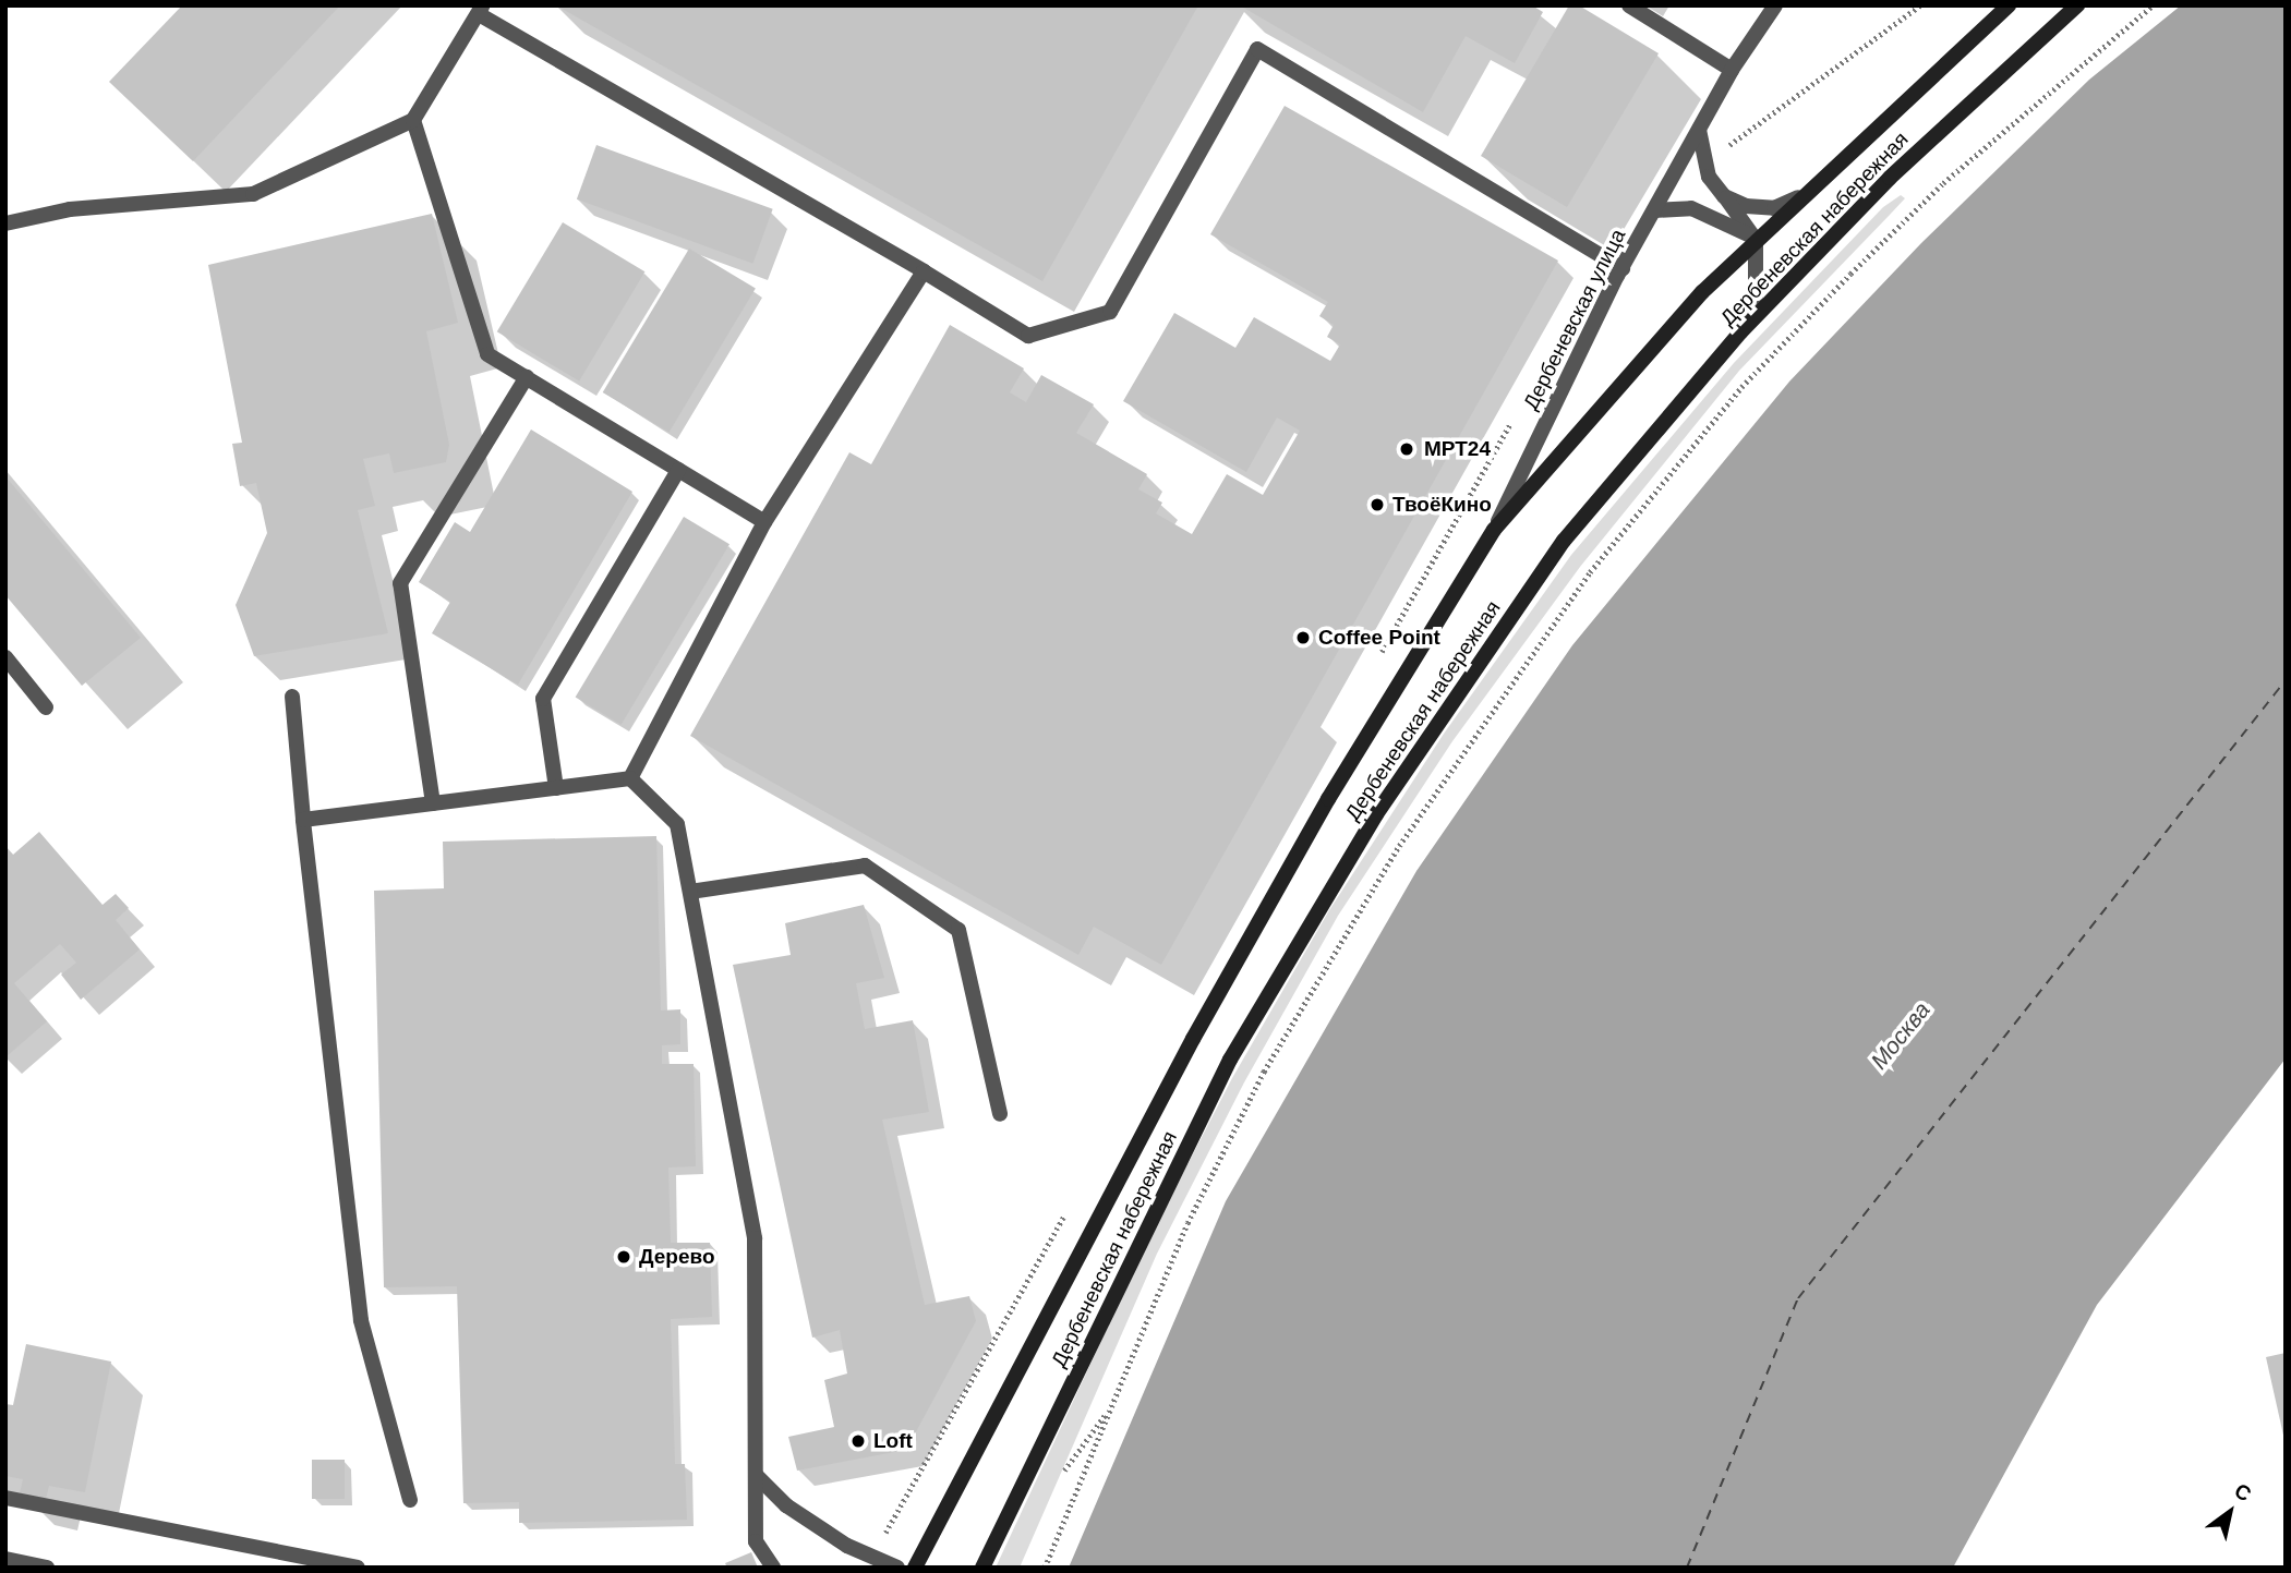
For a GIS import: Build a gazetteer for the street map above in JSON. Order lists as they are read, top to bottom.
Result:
{
  "streets": {
    "main road": ["Дербеневская набережная"],
    "street": ["Дербеневская улица"]
  },
  "crossings": [
    ["Дербеневская набережная", "Дербеневская улица"]
  ],
  "water": ["Москва"],
  "places": [
    "МРТ24",
    "ТвоёКино",
    "Coffee Point",
    "Дерево",
    "Loft"
  ],
  "north": "top right"
}
